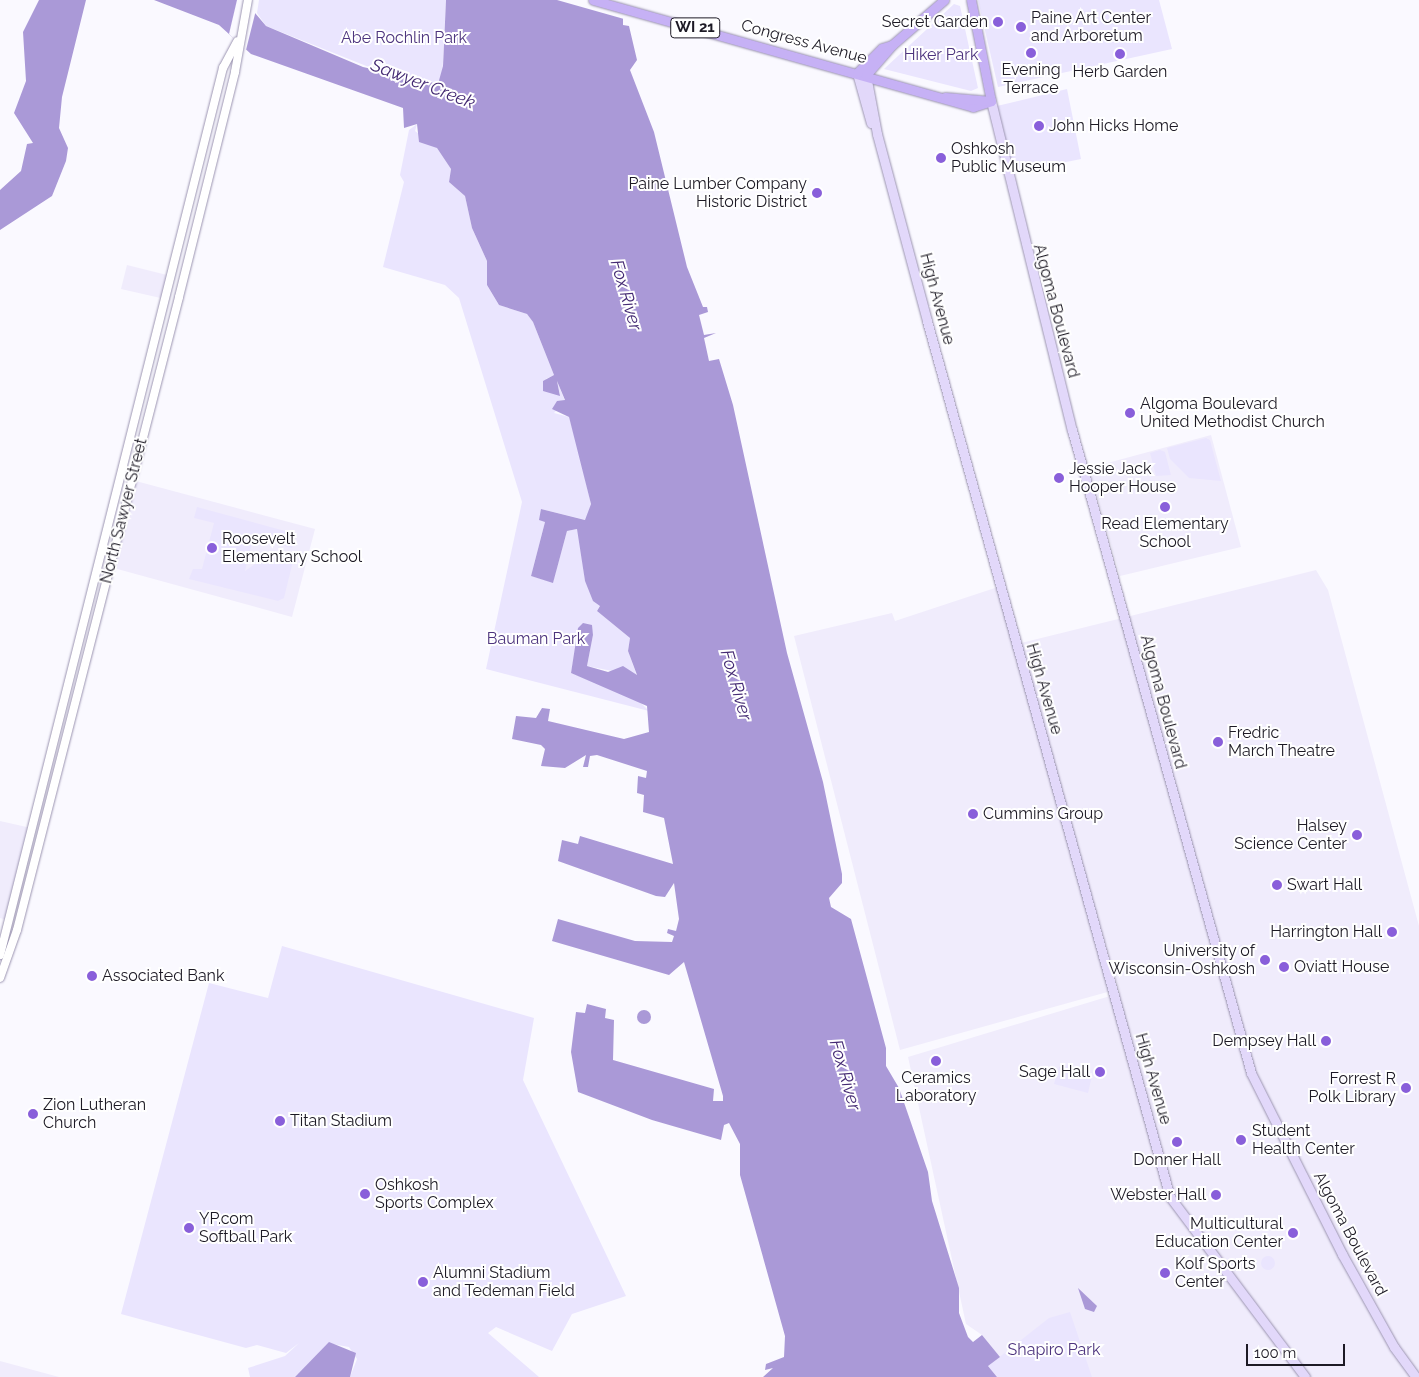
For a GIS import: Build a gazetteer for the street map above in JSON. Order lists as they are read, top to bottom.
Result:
{
  "streets": {
    "main road": [
      "WI 21",
      "Congress Avenue",
      "High Avenue",
      "Algoma Boulevard"
    ],
    "street": ["North Sawyer Street"]
  },
  "crossings": [
    ["Congress Avenue", "High Avenue"],
    ["Congress Avenue", "Algoma Boulevard"]
  ],
  "water": ["Sawyer Creek", "Fox River"],
  "parks": [
    "Abe Rochlin Park",
    "Hiker Park",
    "Bauman Park",
    "Shapiro Park"
  ],
  "places": [
    "Secret Garden",
    "Paine Art Center and Arboretum",
    "Evening Terrace",
    "Herb Garden",
    "John Hicks Home",
    "Oshkosh Public Museum",
    "Paine Lumber Company Historic District",
    "Algoma Boulevard United Methodist Church",
    "Jessie Jack Hooper House",
    "Read Elementary School",
    "Roosevelt Elementary School",
    "Fredric March Theatre",
    "Cummins Group",
    "Halsey Science Center",
    "Swart Hall",
    "Harrington Hall",
    "University of Wisconsin-Oshkosh",
    "Oviatt House",
    "Associated Bank",
    "Dempsey Hall",
    "Ceramics Laboratory",
    "Sage Hall",
    "Forrest R Polk Library",
    "Zion Lutheran Church",
    "Titan Stadium",
    "Student Health Center",
    "Donner Hall",
    "Oshkosh Sports Complex",
    "Webster Hall",
    "YP.com Softball Park",
    "Multicultural Education Center",
    "Kolf Sports Center",
    "Alumni Stadium and Tedeman Field"
  ],
  "scale_bar": "100 m"
}
